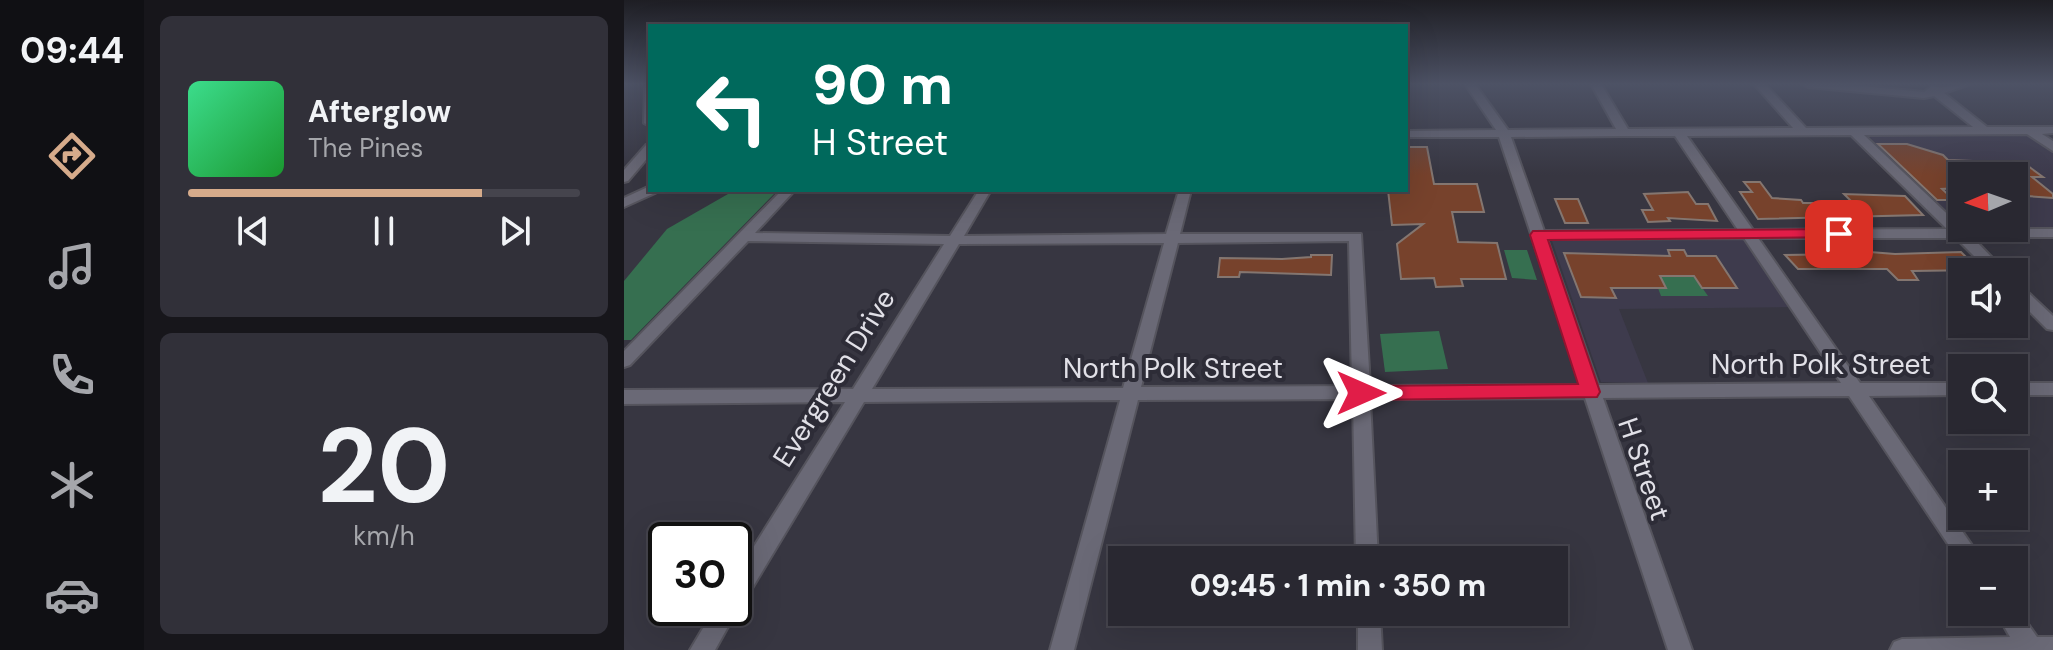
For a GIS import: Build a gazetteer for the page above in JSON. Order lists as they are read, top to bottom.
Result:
{
  "streets": {
    "street": ["North Polk Street", "Evergreen Drive", "H Street"]
  },
  "crossings": [
    ["North Polk Street", "Evergreen Drive"],
    ["North Polk Street", "H Street"]
  ],
  "north": "left",
  "page": {
    "tabs": "09:44",
    "turn": ["90 m", "H Street"],
    "song": ["Afterglow", "The Pines"],
    "map_buttons": ["+", "−"],
    "tile": ["20", "km/h"],
    "limit": "30",
    "trip": "09:45 · 1 min · 350 m"
  }
}
